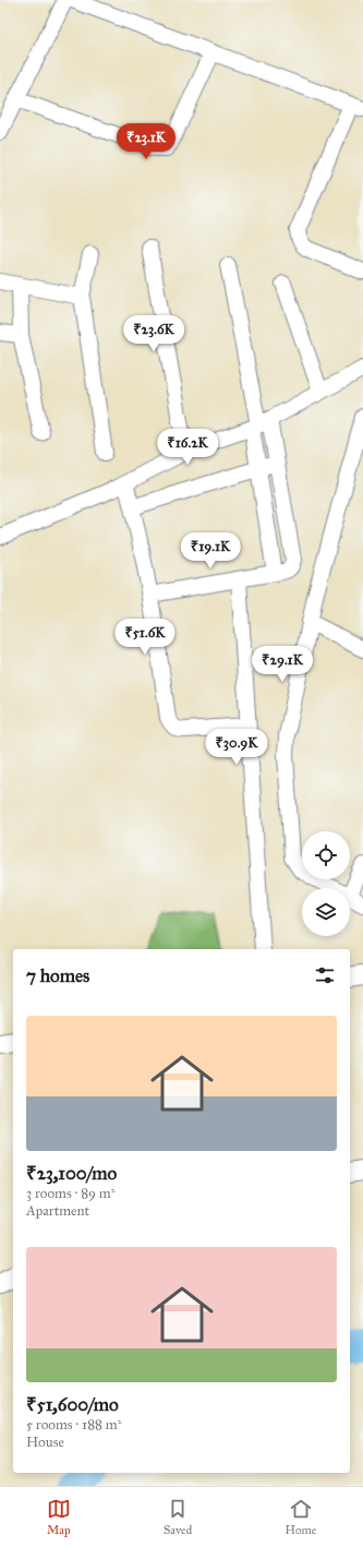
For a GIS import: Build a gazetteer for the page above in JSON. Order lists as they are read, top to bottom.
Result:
{
  "page": {
    "price": [
      "₹23.1K",
      "₹23.6K",
      "₹16.2K",
      "₹19.1K",
      "₹51.6K",
      "₹29.1K",
      "₹30.9K"
    ],
    "heading": "7 homes",
    "list": [
      {
        "name": "₹23,100/mo",
        "note": "3 rooms · 89 m² · Apartment"
      },
      {
        "name": "₹51,600/mo",
        "note": "5 rooms · 188 m² · House"
      }
    ],
    "tabs": ["Map", "Saved", "Home"]
  }
}
